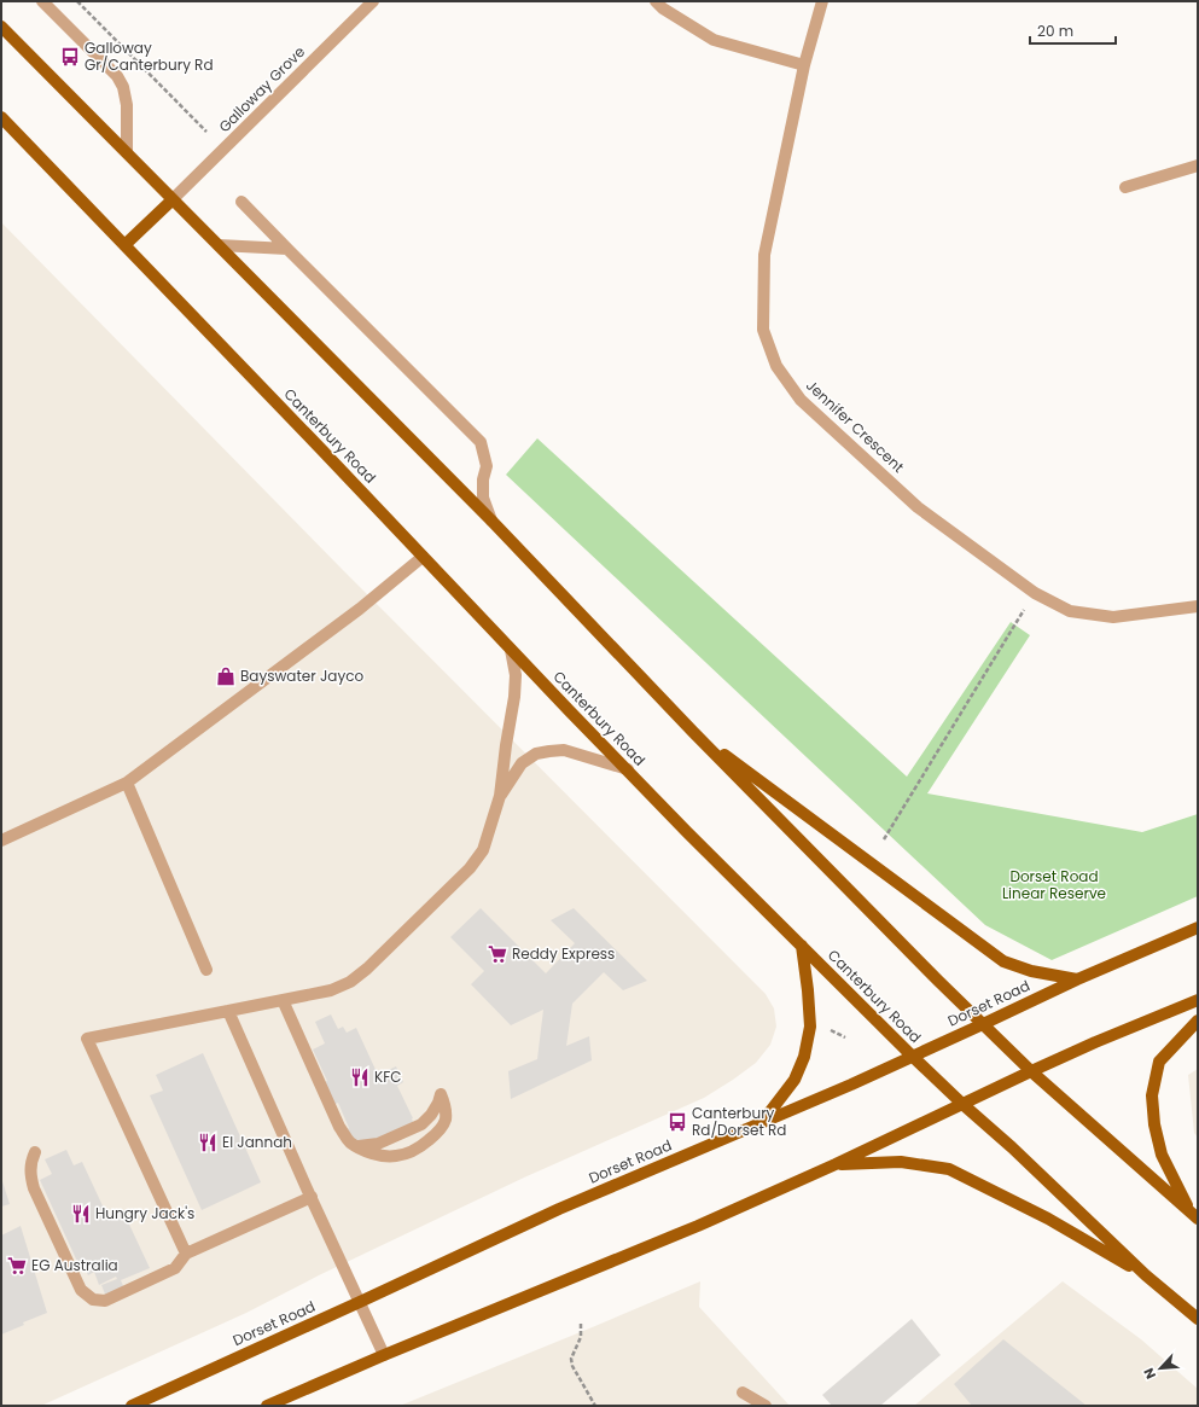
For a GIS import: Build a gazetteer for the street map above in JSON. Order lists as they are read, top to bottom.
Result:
{
  "streets": {
    "main road": ["Canterbury Road", "Dorset Road"],
    "street": ["Galloway Grove", "Jennifer Crescent"]
  },
  "crossings": [
    ["Canterbury Road", "Dorset Road"]
  ],
  "parks": ["Dorset Road Linear Reserve"],
  "places": {
    "bus stop": ["Galloway Gr/Canterbury Rd", "Canterbury Rd/Dorset Rd"],
    "shop": ["Bayswater Jayco"],
    "supermarket": ["Reddy Express", "EG Australia"],
    "restaurant": ["KFC", "El Jannah", "Hungry Jack's"]
  },
  "scale_bar": "20 m",
  "north": "bottom left"
}
